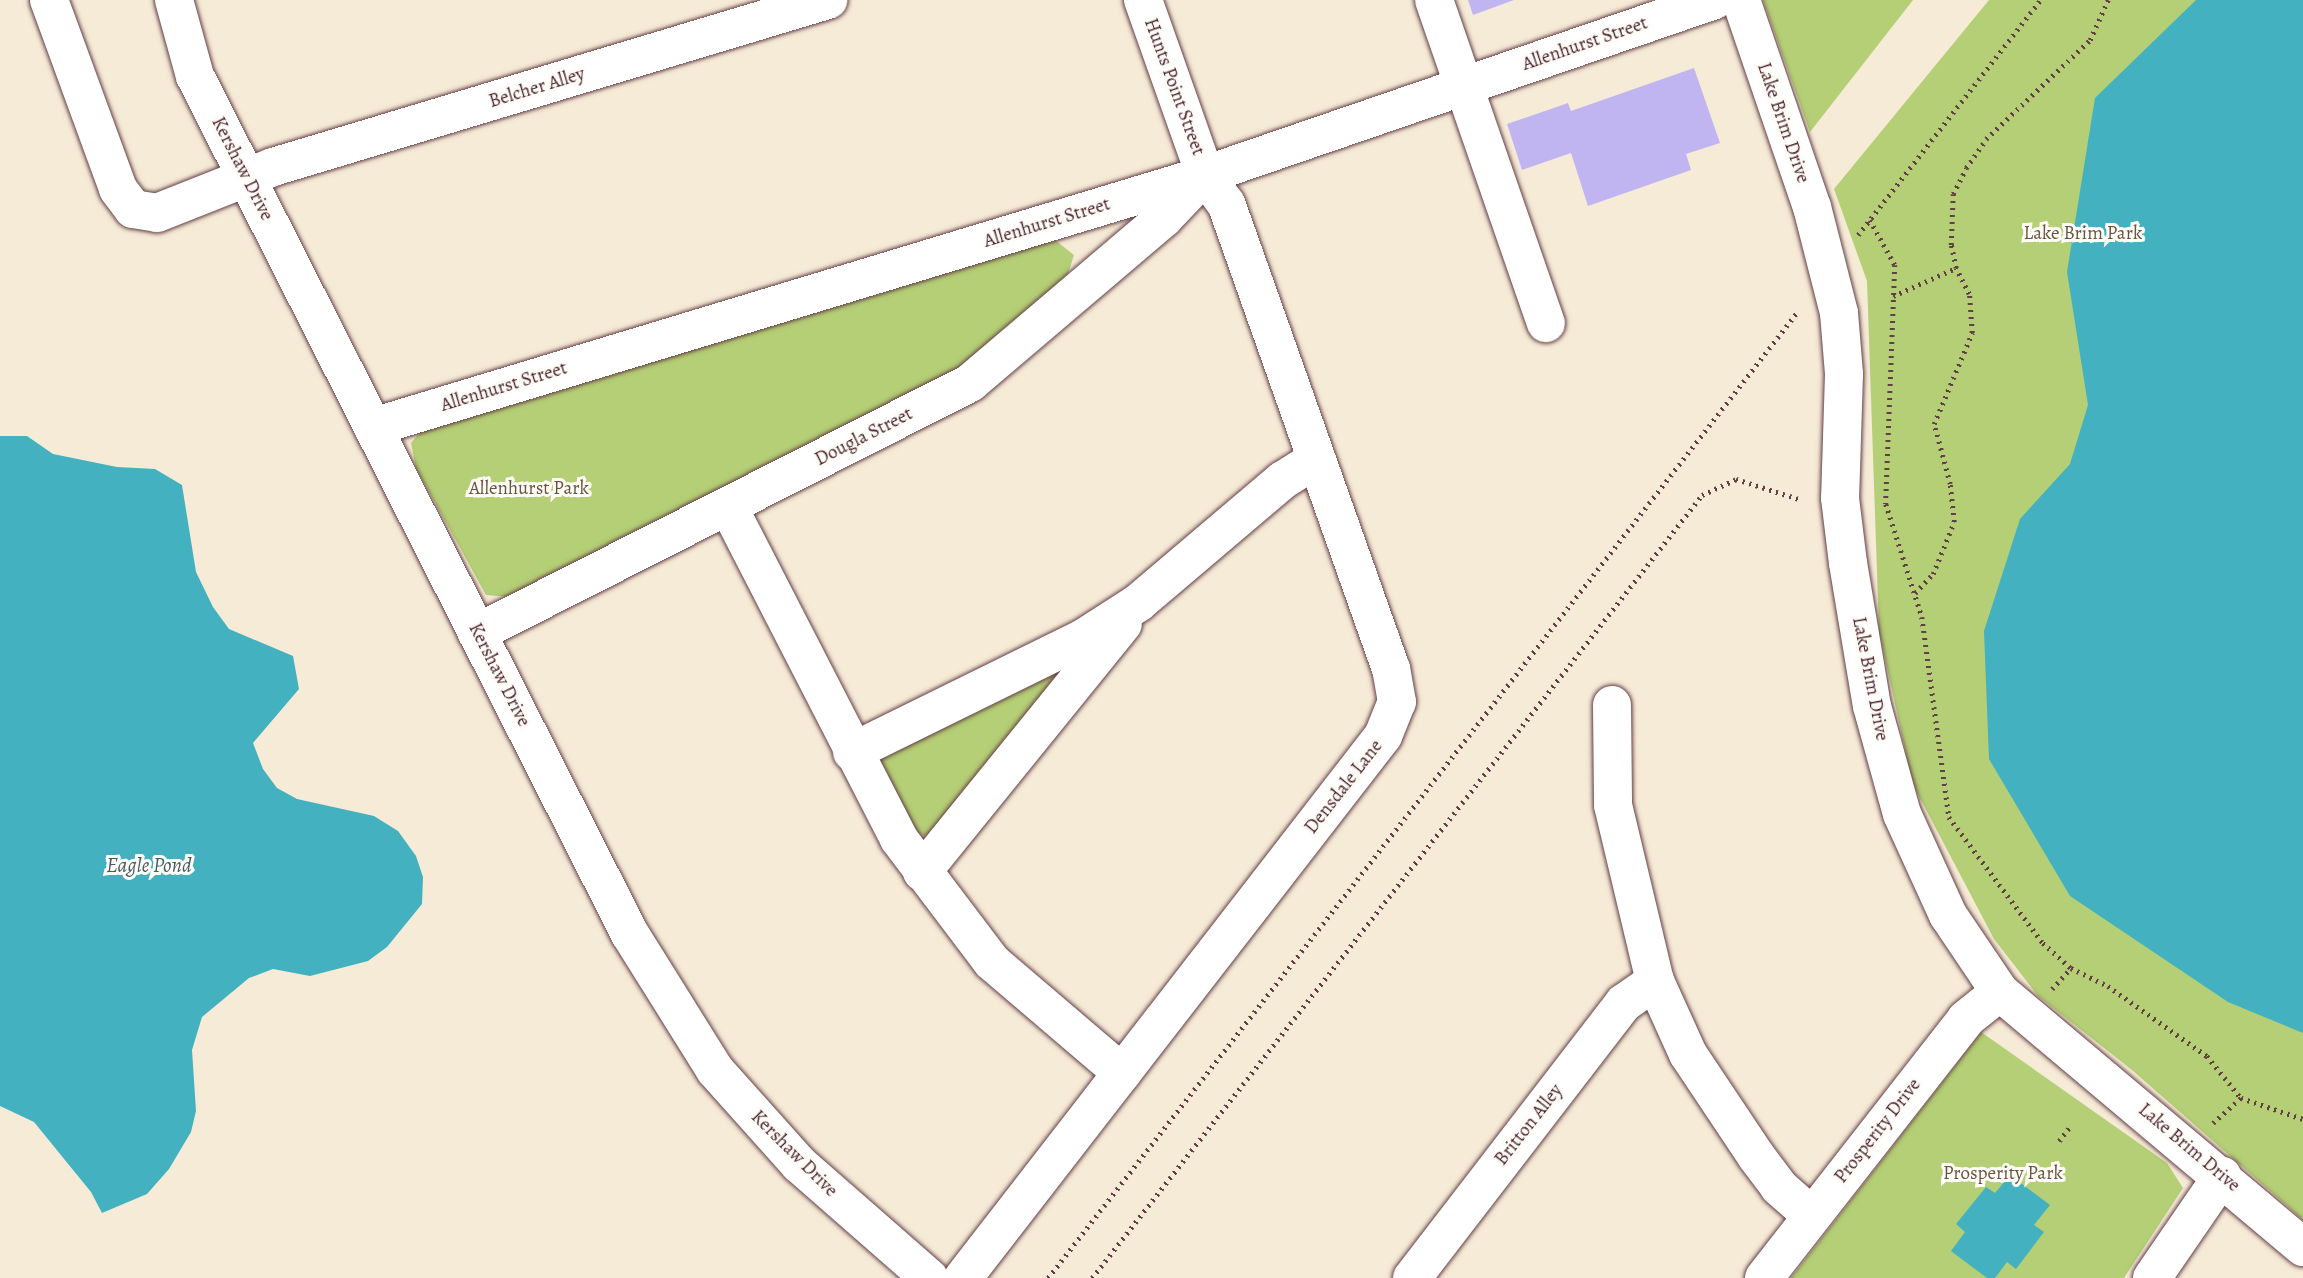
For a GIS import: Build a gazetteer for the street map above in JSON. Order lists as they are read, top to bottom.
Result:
{
  "streets": {
    "street": [
      "Allenhurst Street",
      "Hunts Point Street",
      "Belcher Alley",
      "Lake Brim Drive",
      "Kershaw Drive",
      "Dougla Street",
      "Densdale Lane",
      "Britton Alley",
      "Prosperity Drive"
    ]
  },
  "crossings": [
    ["Allenhurst Street", "Hunts Point Street"],
    ["Allenhurst Street", "Kershaw Drive"],
    ["Allenhurst Street", "Dougla Street"],
    ["Allenhurst Street", "Densdale Lane"],
    ["Hunts Point Street", "Dougla Street"],
    ["Hunts Point Street", "Densdale Lane"],
    ["Belcher Alley", "Kershaw Drive"],
    ["Lake Brim Drive", "Prosperity Drive"],
    ["Kershaw Drive", "Dougla Street"],
    ["Dougla Street", "Densdale Lane"]
  ],
  "water": ["Eagle Pond"],
  "parks": ["Lake Brim Park", "Allenhurst Park", "Prosperity Park"]
}
